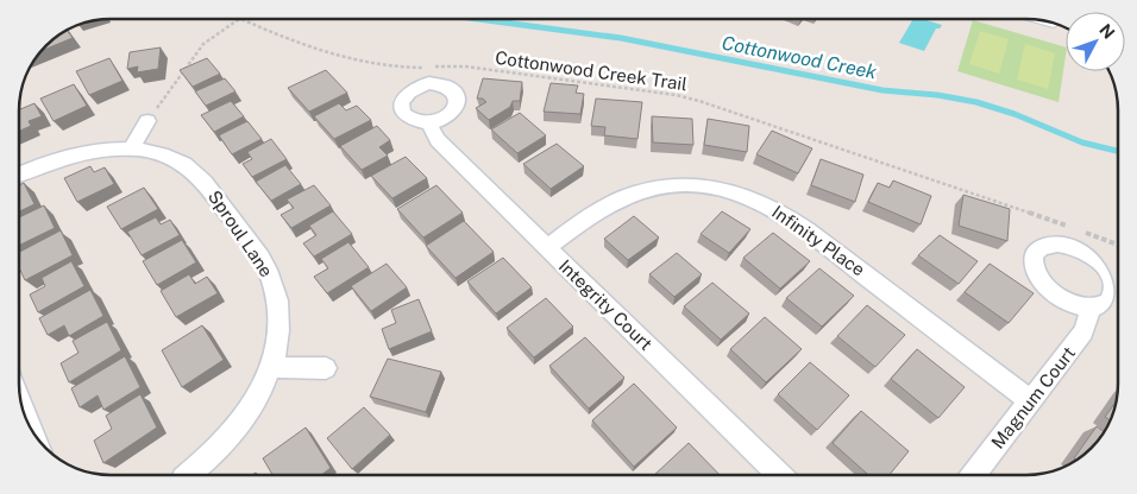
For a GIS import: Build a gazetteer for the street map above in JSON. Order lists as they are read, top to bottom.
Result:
{
  "streets": {
    "street": [
      "Sproul Lane",
      "Infinity Place",
      "Integrity Court",
      "Magnum Court"
    ],
    "path": ["Cottonwood Creek Trail"]
  },
  "crossings": [
    ["Infinity Place", "Integrity Court"],
    ["Infinity Place", "Magnum Court"]
  ],
  "water": ["Cottonwood Creek"],
  "north": "top right"
}
